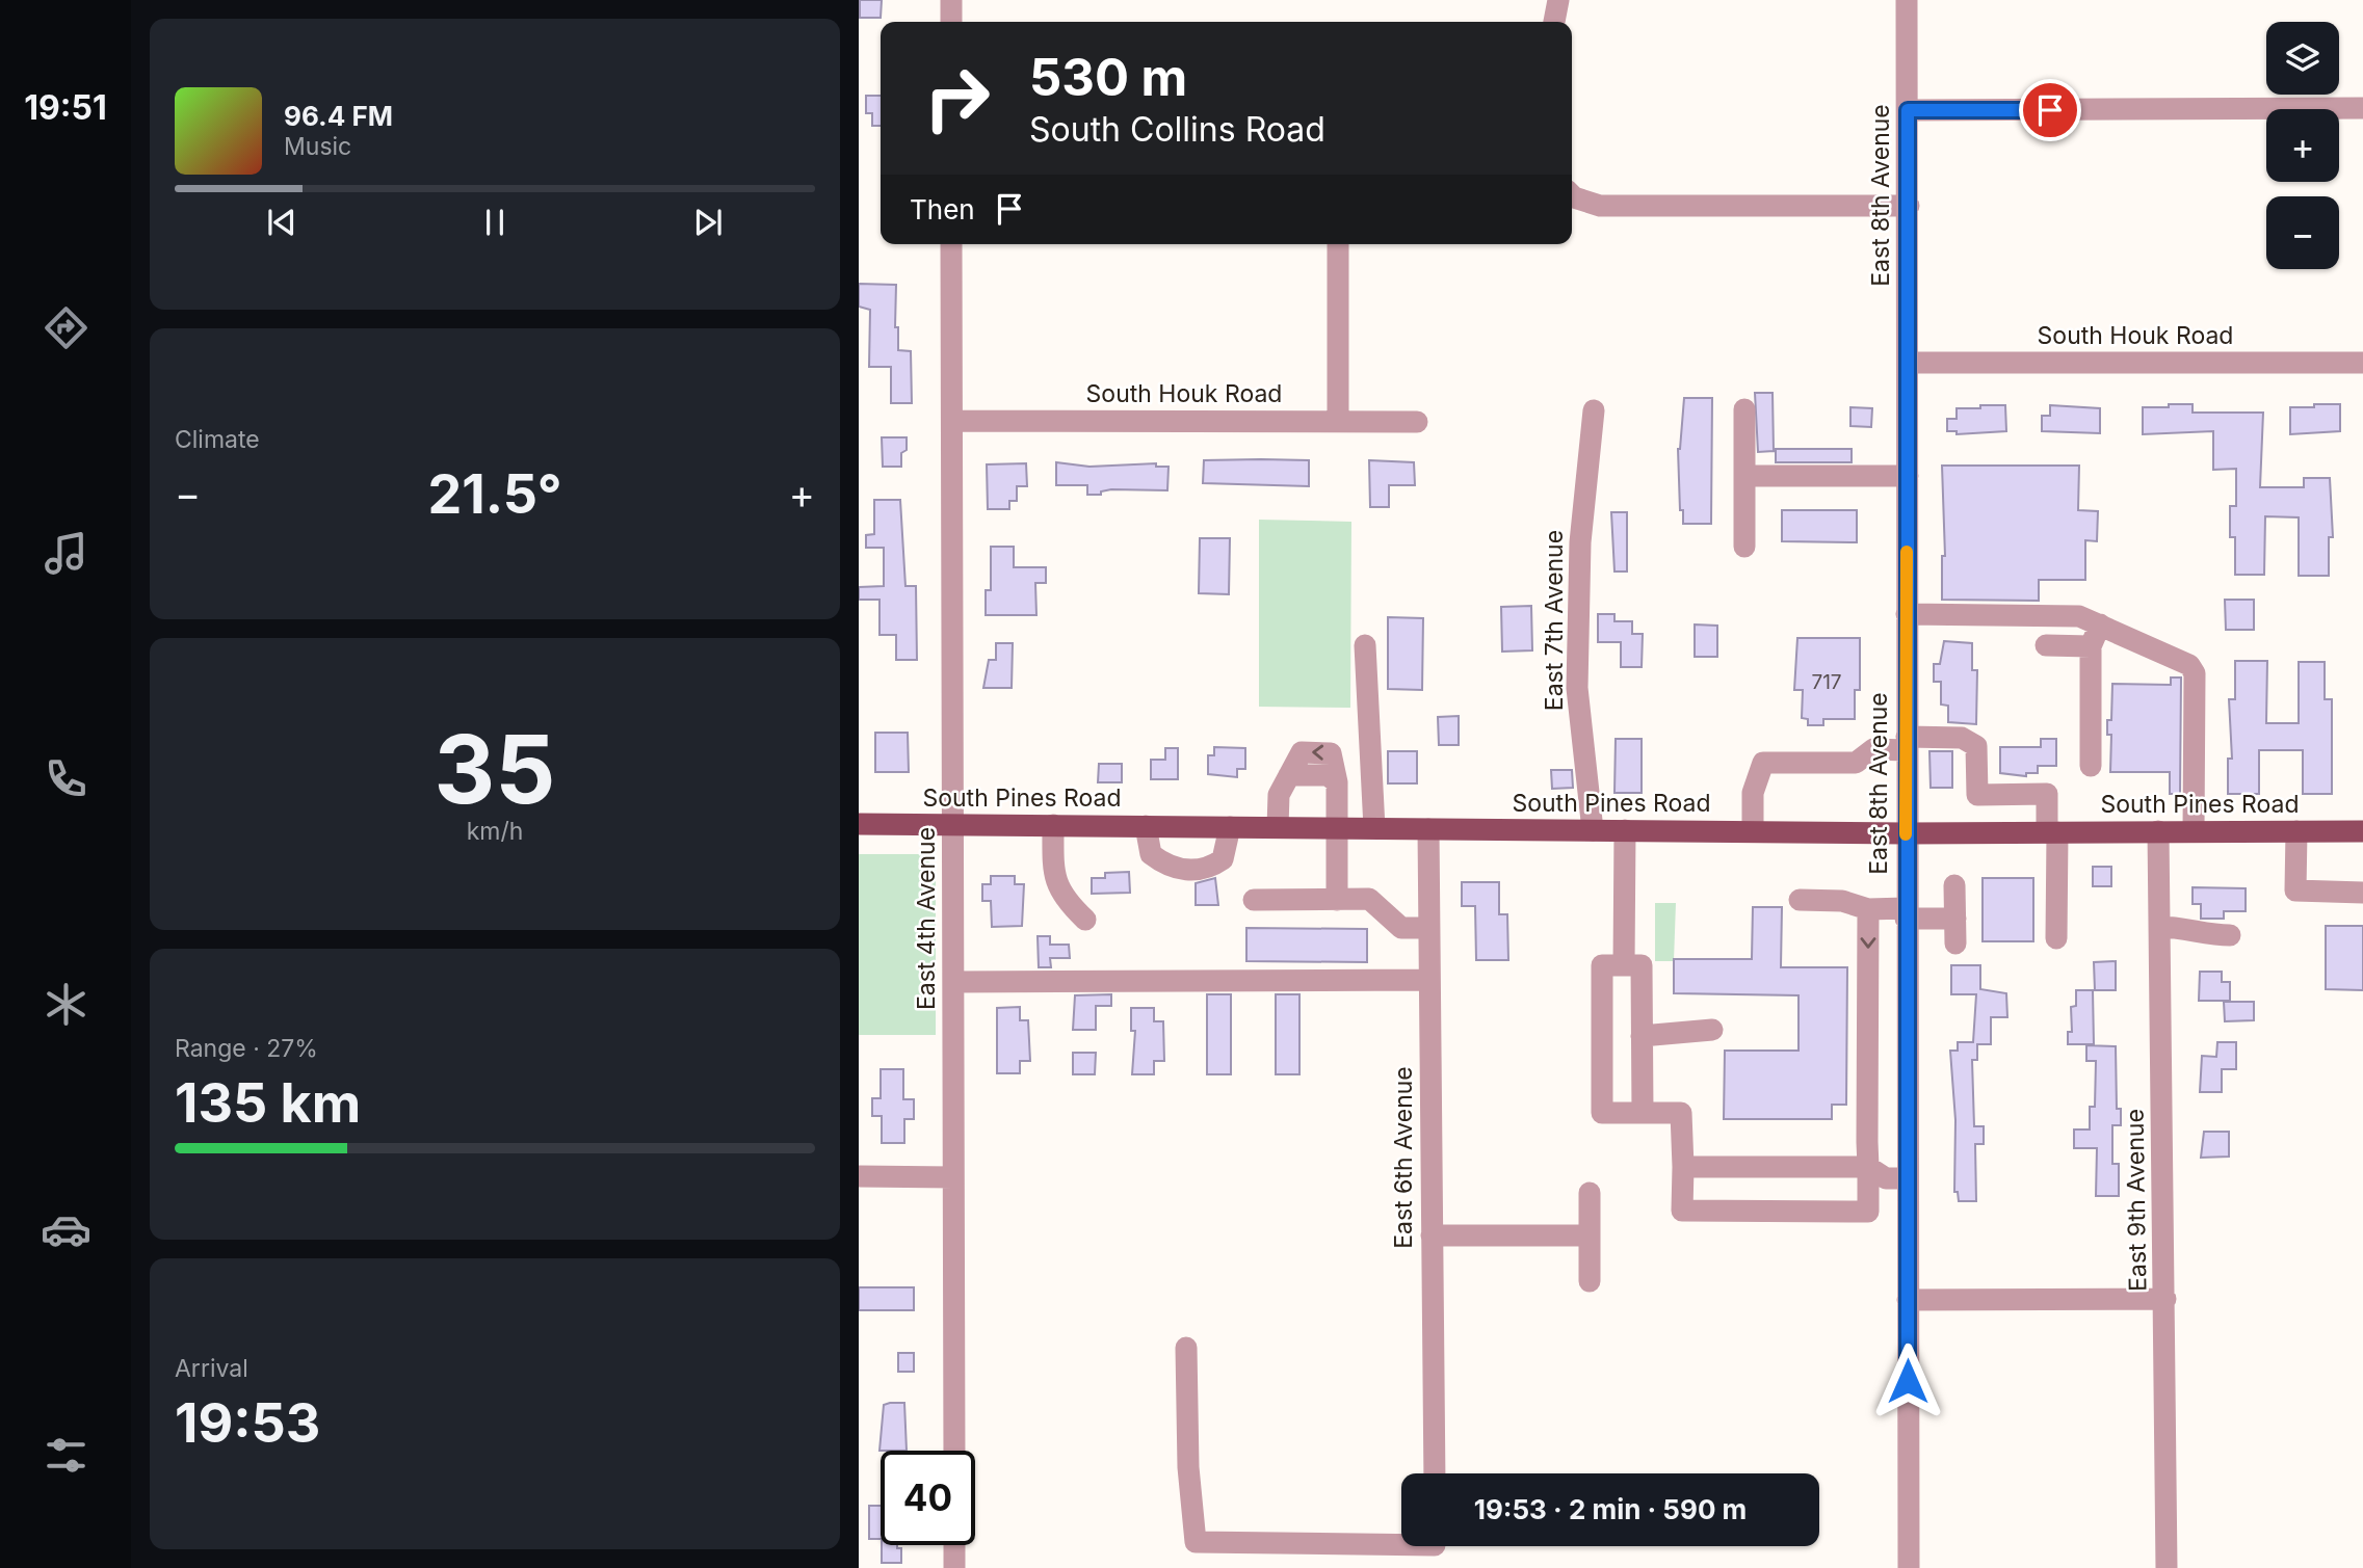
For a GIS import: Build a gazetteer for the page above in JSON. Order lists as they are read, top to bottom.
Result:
{
  "streets": {
    "main road": ["South Pines Road"],
    "street": [
      "East 8th Avenue",
      "South Houk Road",
      "East 7th Avenue",
      "East 4th Avenue",
      "East 6th Avenue",
      "East 9th Avenue"
    ]
  },
  "crossings": [
    ["East 8th Avenue", "South Houk Road"],
    ["East 8th Avenue", "South Pines Road"],
    ["South Houk Road", "East 4th Avenue"],
    ["East 7th Avenue", "South Pines Road"],
    ["South Pines Road", "East 4th Avenue"],
    ["South Pines Road", "East 6th Avenue"],
    ["South Pines Road", "East 9th Avenue"]
  ],
  "house_numbers": ["717"],
  "page": {
    "tabs": "19:51",
    "map_buttons": ["+", "−"],
    "turn": ["530 m", "South Collins Road"],
    "song": ["96.4 FM", "Music"],
    "then": "Then",
    "tile": [
      "Climate",
      ["35", "km/h"],
      ["Range · 27%", "135 km"],
      ["Arrival", "19:53"]
    ],
    "heat": ["−", "21.5°", "+"],
    "limit": "40",
    "trip": "19:53 · 2 min · 590 m"
  }
}
